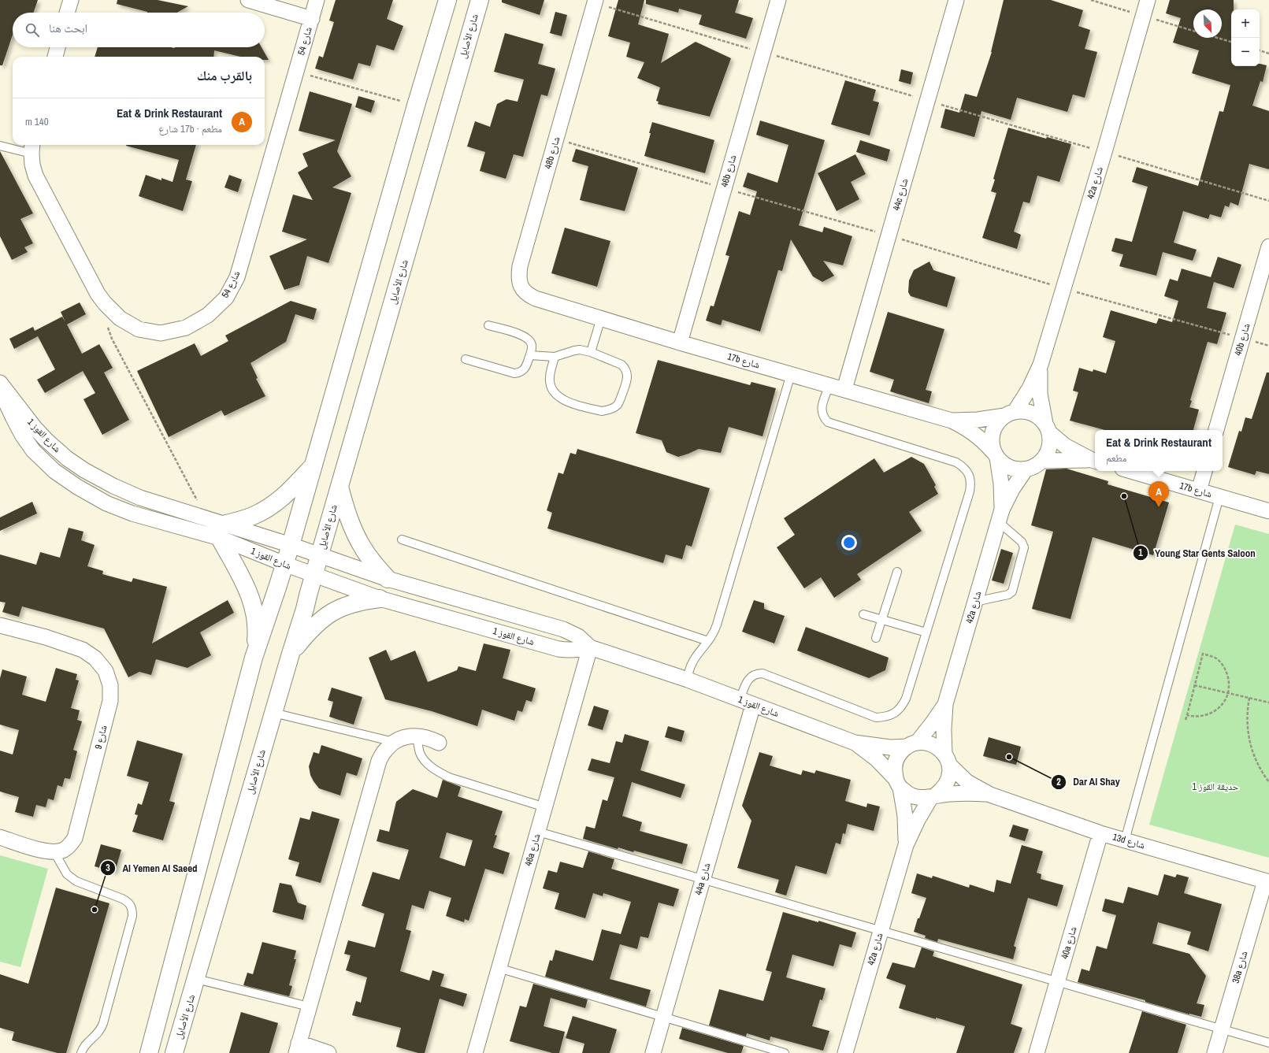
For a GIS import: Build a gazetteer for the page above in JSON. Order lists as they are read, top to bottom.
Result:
{
  "streets": {
    "main road": ["شارع الأصايل"],
    "street": [
      "شارع 54",
      "48b شارع",
      "46b شارع",
      "42a شارع",
      "44c شارع",
      "40b شارع",
      "17b شارع",
      "شارع القوز 1",
      "شارع 9",
      "13d شارع",
      "46a شارع",
      "44a شارع",
      "40a شارع",
      "38a شارع"
    ]
  },
  "crossings": [
    ["شارع الأصايل", "شارع القوز 1"],
    ["48b شارع", "17b شارع"],
    ["46b شارع", "17b شارع"],
    ["42a شارع", "17b شارع"],
    ["42a شارع", "شارع القوز 1"],
    ["42a شارع", "13d شارع"],
    ["44c شارع", "17b شارع"],
    ["شارع القوز 1", "13d شارع"],
    ["شارع القوز 1", "46a شارع"],
    ["شارع القوز 1", "44a شارع"],
    ["13d شارع", "40a شارع"],
    ["13d شارع", "38a شارع"]
  ],
  "parks": ["حديقة القوز 1"],
  "places": ["Young Star Gents Saloon", "Dar Al Shay", "Al Yemen Al Saeed"],
  "north": "bottom right",
  "page": {
    "map_buttons": ["+", "−"],
    "search": "ابحث هنا",
    "heading": "بالقرب منك",
    "list": [
      {
        "mark": "A",
        "name": "Eat & Drink Restaurant",
        "note": "مطعم · 17b شارع",
        "value": "140 m"
      }
    ],
    "popup": ["Eat & Drink Restaurant", "مطعم"],
    "pins": "A"
  }
}
